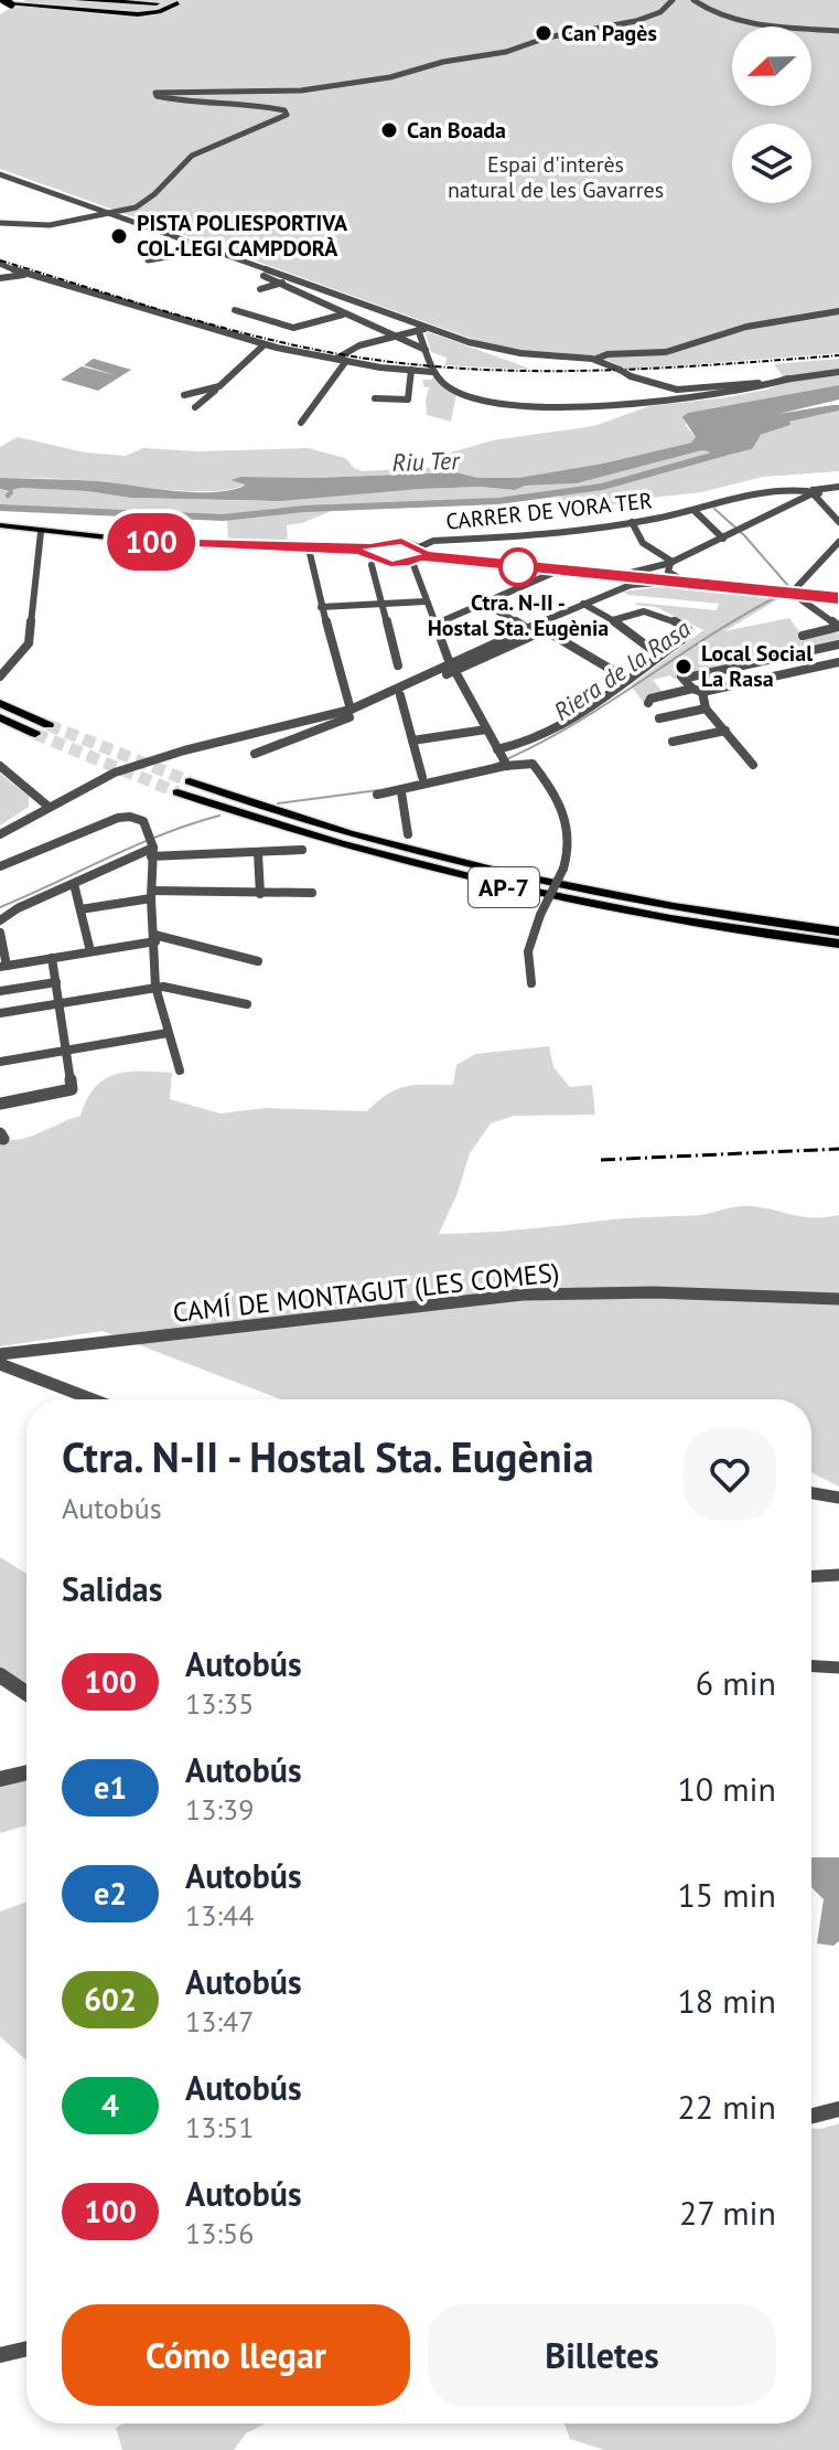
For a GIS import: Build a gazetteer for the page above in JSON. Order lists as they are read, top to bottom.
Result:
{
  "streets": {
    "highway": ["AP-7"],
    "street": ["CARRER DE VORA TER", "CAMÍ DE MONTAGUT (LES COMES)"]
  },
  "water": ["Riu Ter", "Riera de la Rasa"],
  "parks": ["Espai d'interès natural de les Gavarres"],
  "places": [
    "Can Pagès",
    "Can Boada",
    "PISTA POLIESPORTIVA COL·LEGI CAMPDORÀ",
    "Ctra. N-II - Hostal Sta. Eugènia",
    "Local Social La Rasa"
  ],
  "lines": ["bus line 100"],
  "north": "left",
  "page": {
    "on_map": "100",
    "heading": [
      ["Ctra. N-II - Hostal Sta. Eugènia", "Autobús"],
      "Salidas"
    ],
    "list": [
      {
        "mark": "100",
        "name": "Autobús",
        "note": "13:35",
        "value": "6 min"
      },
      {
        "mark": "e1",
        "name": "Autobús",
        "note": "13:39",
        "value": "10 min"
      },
      {
        "mark": "e2",
        "name": "Autobús",
        "note": "13:44",
        "value": "15 min"
      },
      {
        "mark": "602",
        "name": "Autobús",
        "note": "13:47",
        "value": "18 min"
      },
      {
        "mark": "4",
        "name": "Autobús",
        "note": "13:51",
        "value": "22 min"
      },
      {
        "mark": "100",
        "name": "Autobús",
        "note": "13:56",
        "value": "27 min"
      }
    ],
    "buttons": ["Cómo llegar", "Billetes"]
  }
}
